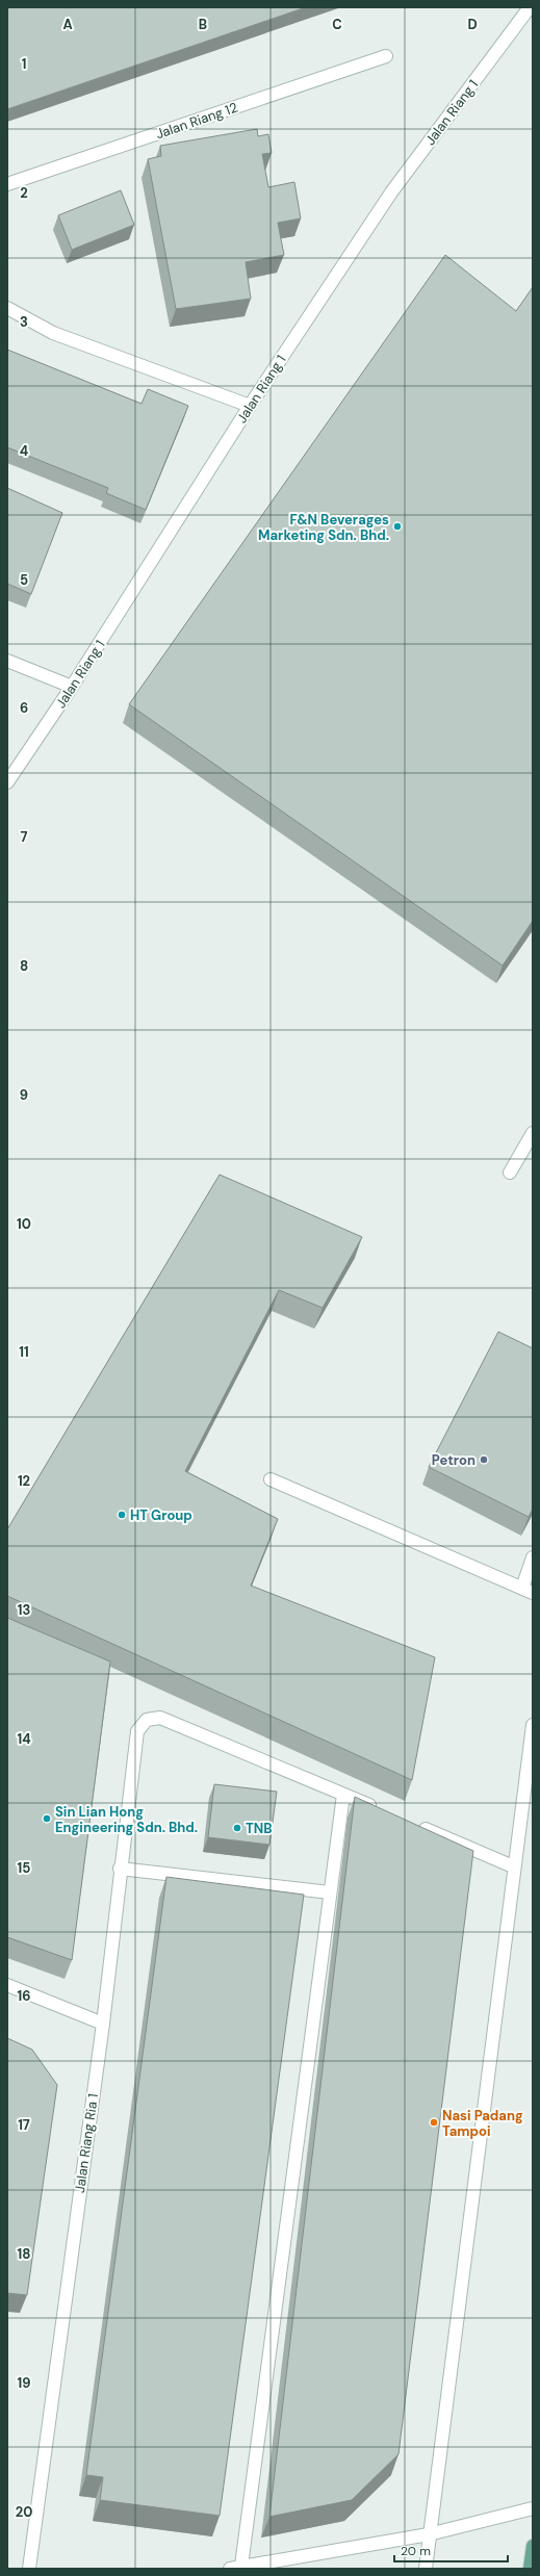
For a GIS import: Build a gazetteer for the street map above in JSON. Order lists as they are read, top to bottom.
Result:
{
  "streets": {
    "street": ["Jalan Riang 1", "Jalan Riang 12", "Jalan Riang Ria 1"]
  },
  "places": [
    "F&N Beverages Marketing Sdn. Bhd.",
    "Petron",
    "HT Group",
    "Sin Lian Hong Engineering Sdn. Bhd.",
    "TNB",
    "Nasi Padang Tampoi"
  ],
  "scale_bar": "20 m",
  "grid": {
    "columns": [
      "A",
      "B",
      "C",
      "D"
    ],
    "rows": [
      "1",
      "2",
      "3",
      "4",
      "5",
      "6",
      "7",
      "8",
      "9",
      "10",
      "11",
      "12",
      "13",
      "14",
      "15",
      "16",
      "17",
      "18",
      "19",
      "20"
    ]
  }
}
